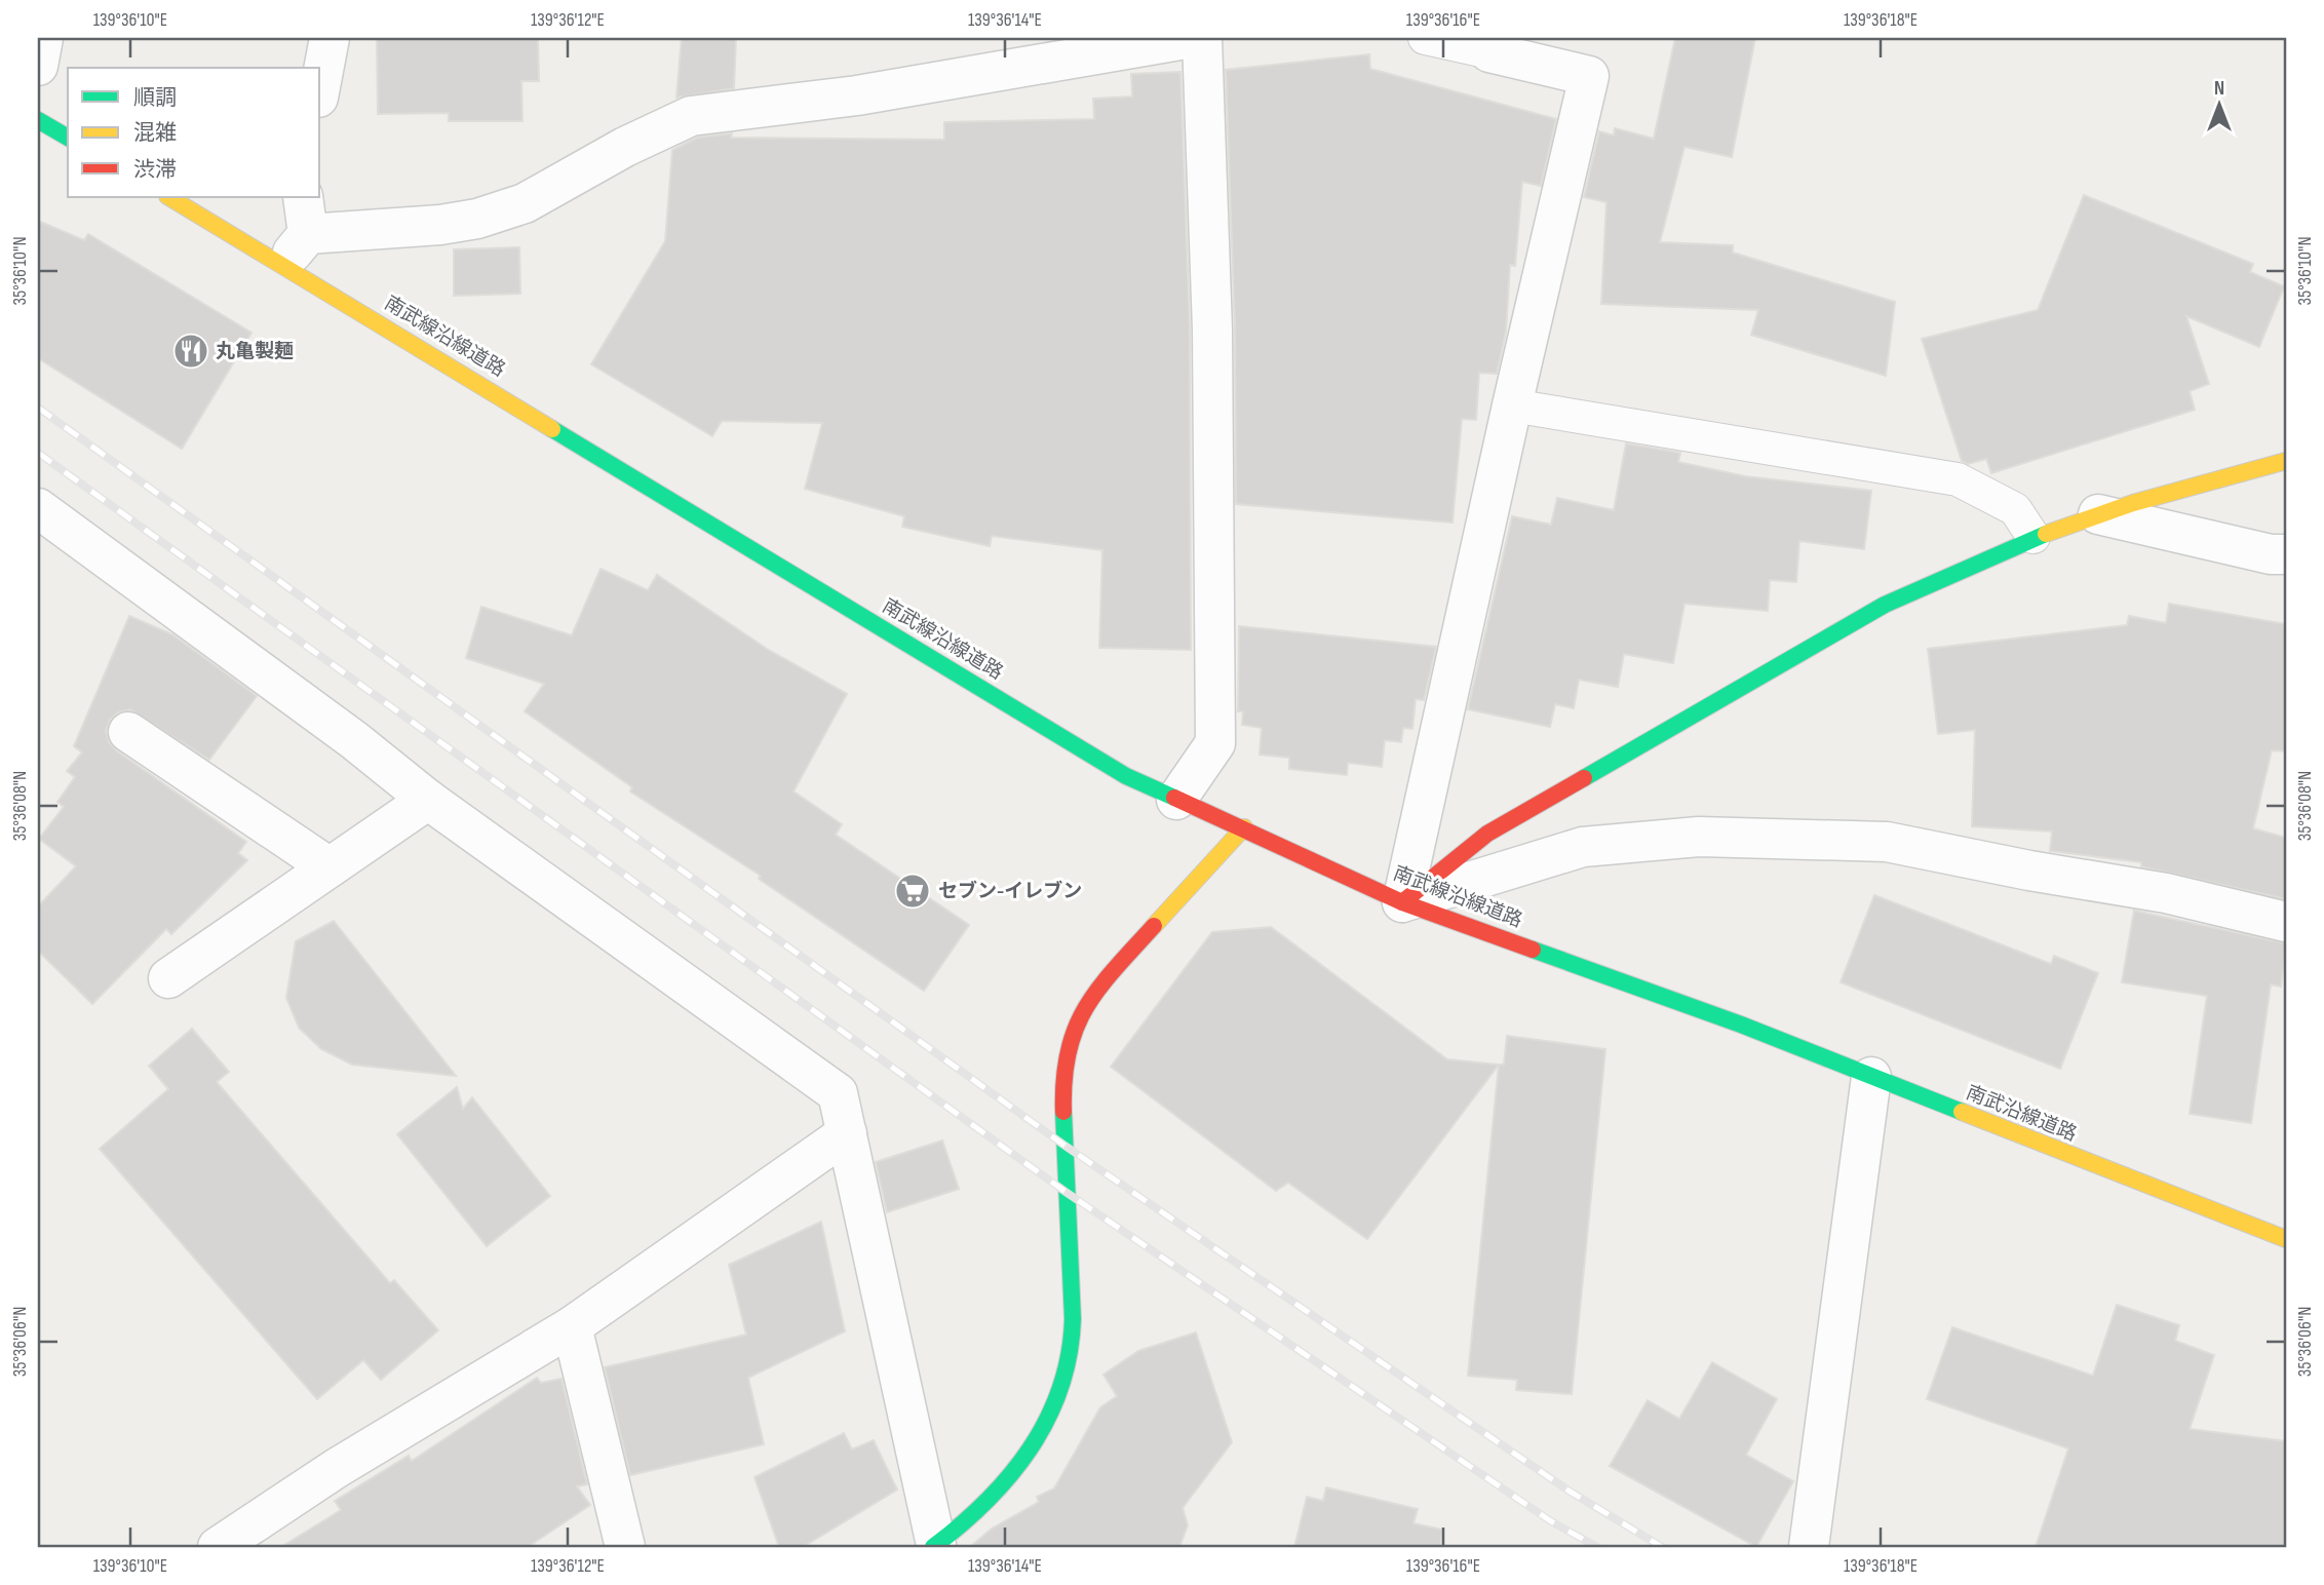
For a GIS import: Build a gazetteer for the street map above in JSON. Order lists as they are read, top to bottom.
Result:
{
  "streets": {
    "street": ["南武線沿線道路", "南武沿線道路"]
  },
  "crossings": [
    ["南武線沿線道路", "南武沿線道路"]
  ],
  "places": {
    "restaurant": ["丸亀製麺"],
    "supermarket": ["セブン-イレブン"]
  },
  "legend": ["順調", "混雑", "渋滞"],
  "north": "top",
  "coordinates": [
    "139°36'10\"E",
    "139°36'12\"E",
    "139°36'14\"E",
    "139°36'16\"E",
    "139°36'18\"E",
    "35°36'10\"N",
    "35°36'08\"N",
    "35°36'06\"N"
  ]
}
